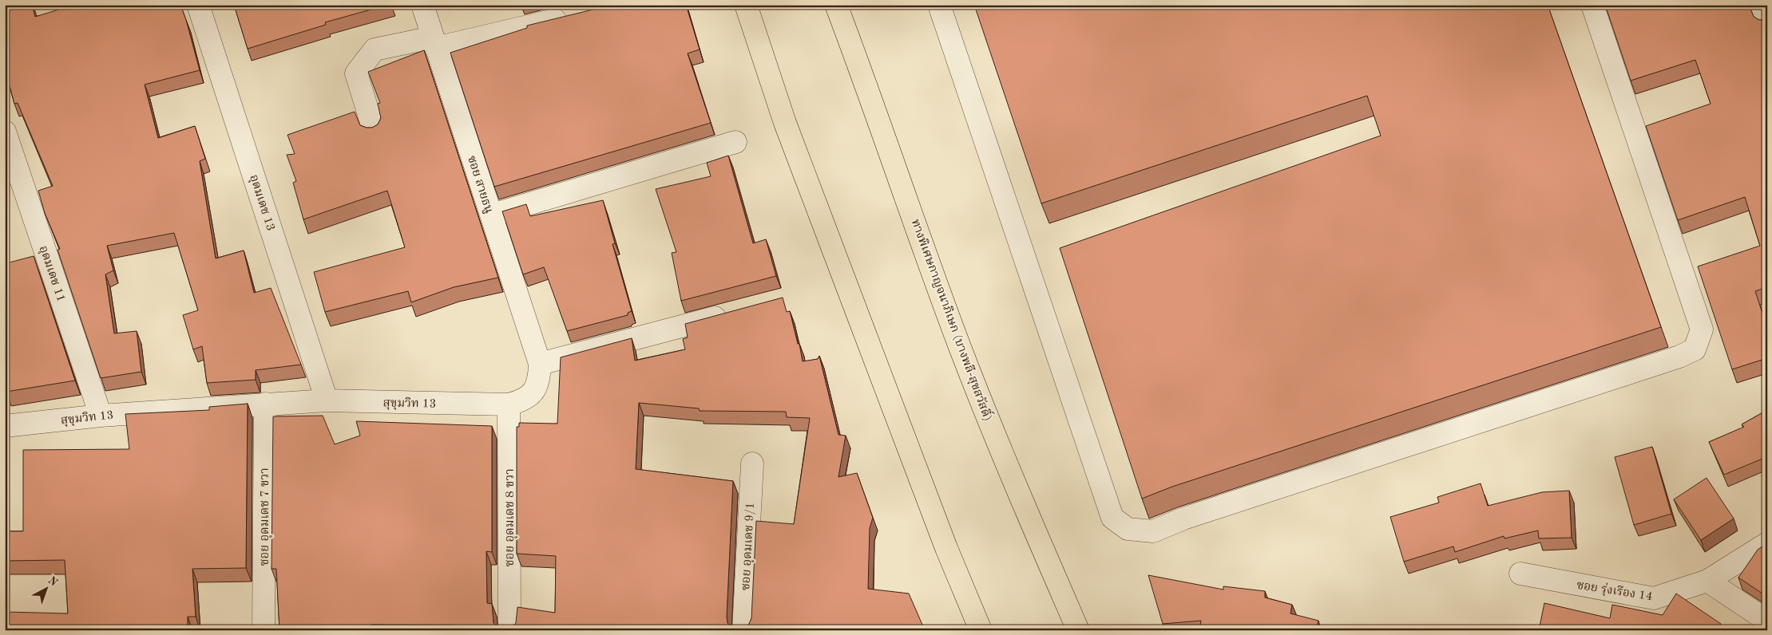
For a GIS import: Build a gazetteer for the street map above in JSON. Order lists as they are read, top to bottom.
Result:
{
  "streets": {
    "highway": ["ทางพิเศษกาญจนาภิเษก (บางพลี-สุขสวัสดิ์)"],
    "street": [
      "ซอย สายธนู",
      "อุดมเดช 13",
      "อุดมเดช 11",
      "สุขุมวิท 13",
      "ซอย อุดมเดช 7 ขวา",
      "ซอย อุดมเดช 8 ขวา",
      "ซอย อุดมเดช 9/1",
      "ซอย รุ่งเรือง 14"
    ]
  },
  "crossings": [
    ["ซอย สายธนู", "สุขุมวิท 13"],
    ["อุดมเดช 13", "สุขุมวิท 13"],
    ["อุดมเดช 11", "สุขุมวิท 13"],
    ["สุขุมวิท 13", "ซอย อุดมเดช 7 ขวา"],
    ["สุขุมวิท 13", "ซอย อุดมเดช 8 ขวา"]
  ],
  "north": "top right"
}
